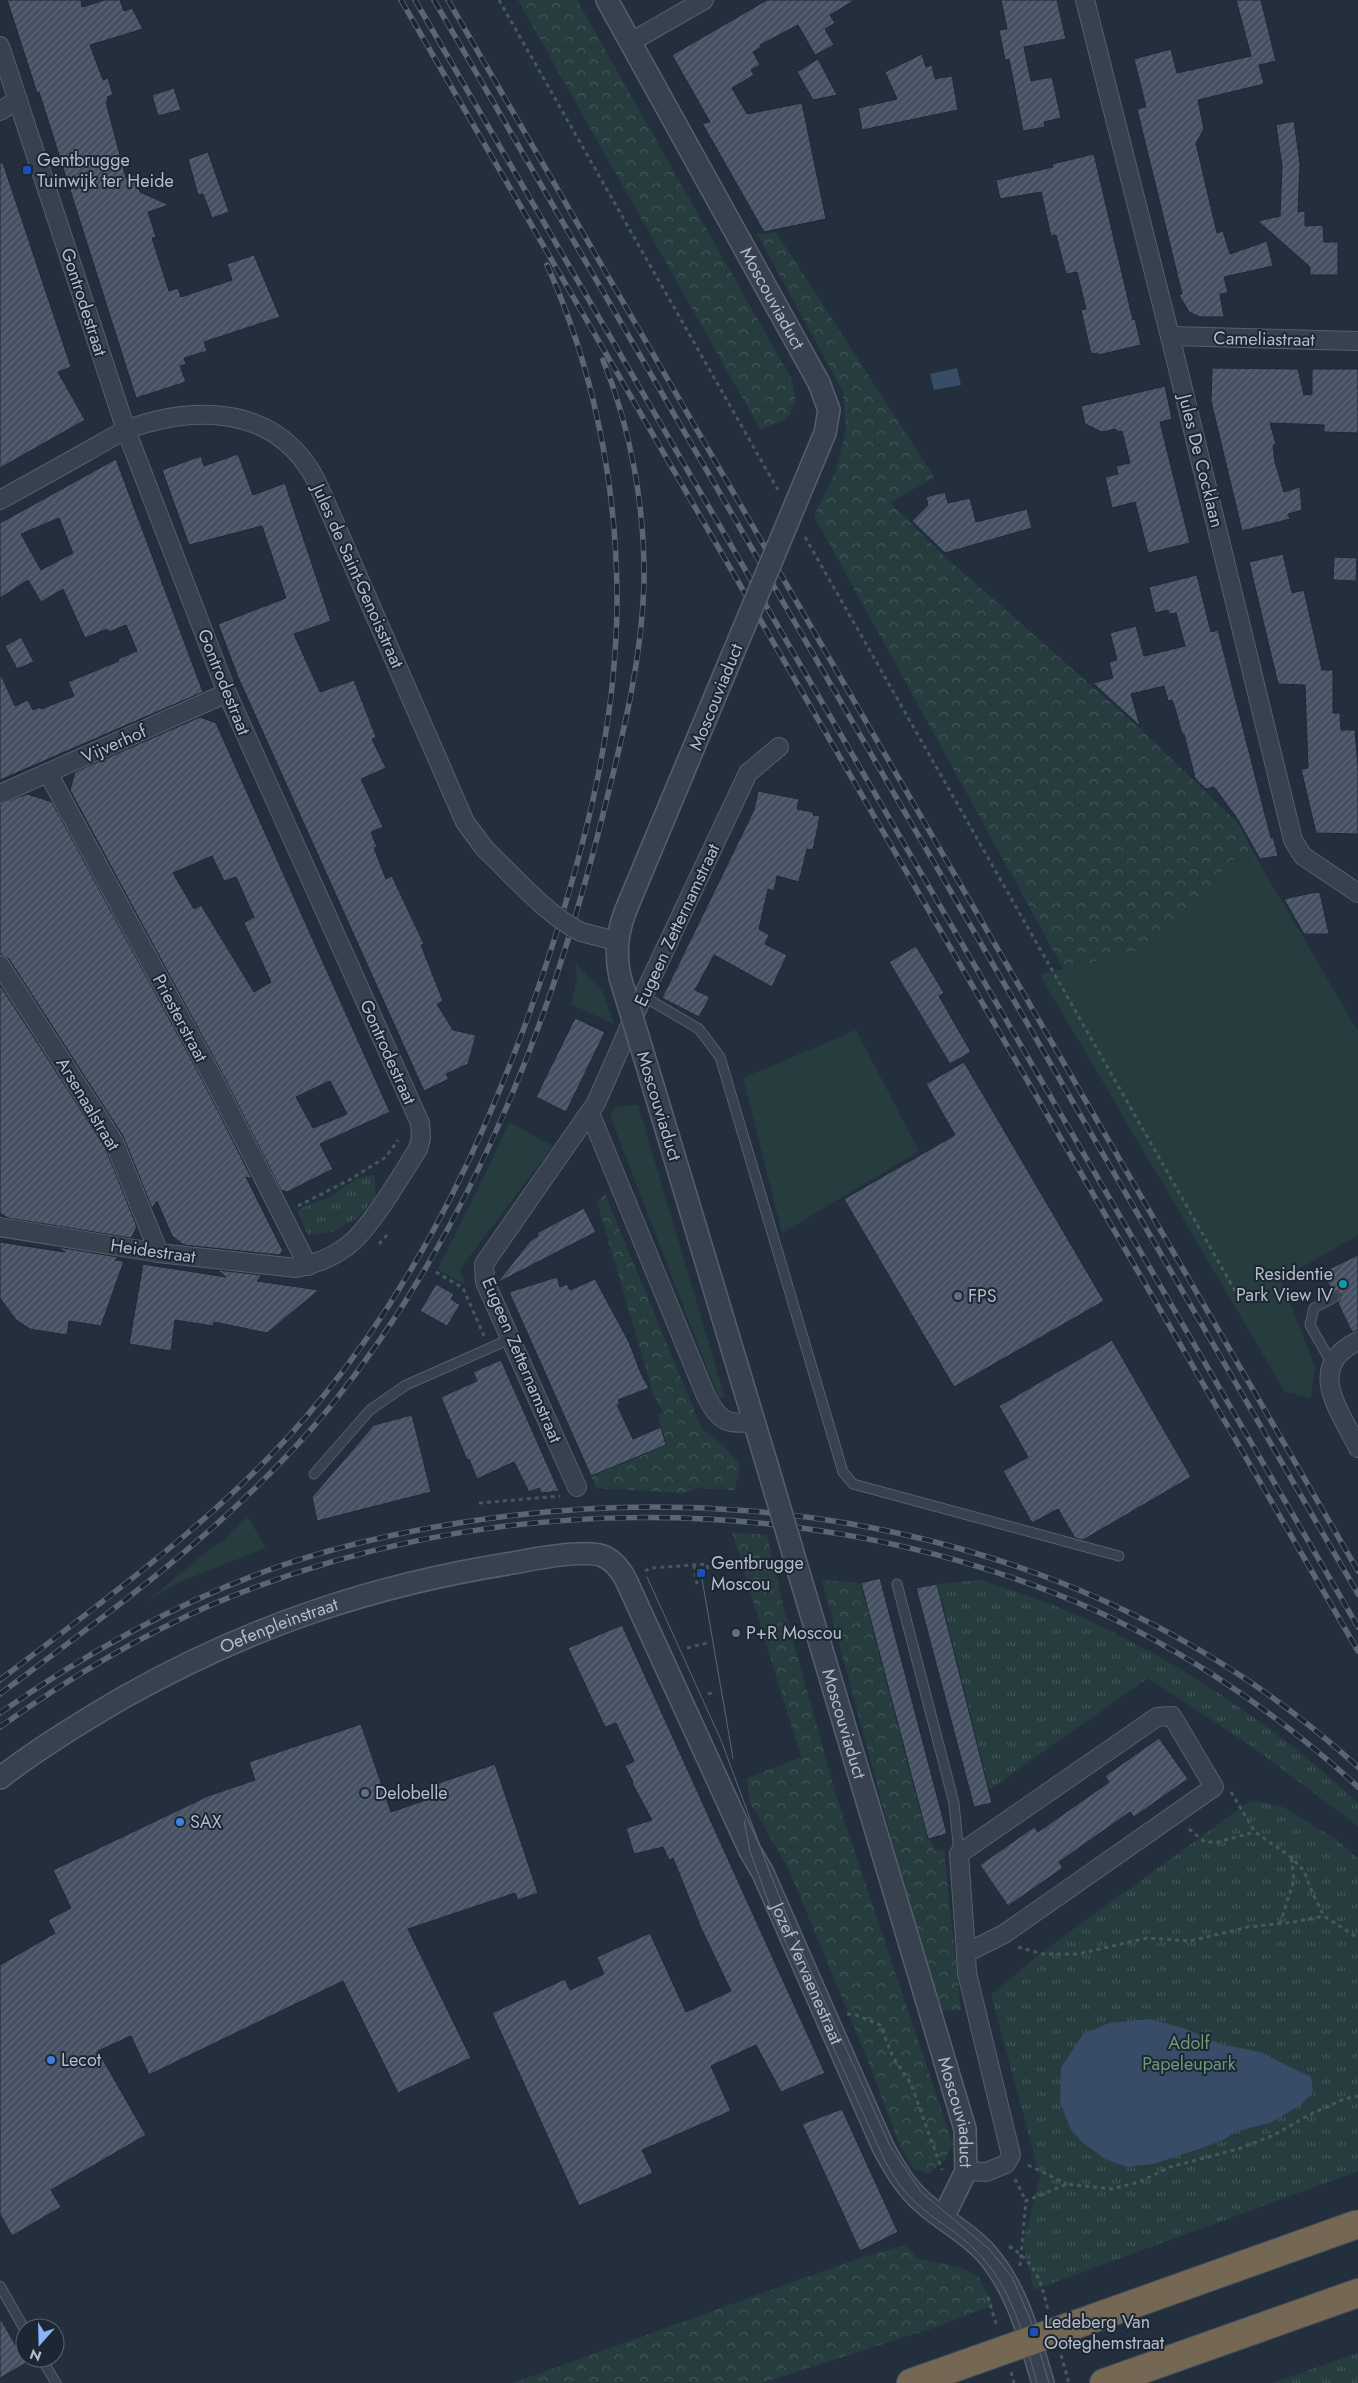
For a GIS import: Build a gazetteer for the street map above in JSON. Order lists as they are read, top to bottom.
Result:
{
  "streets": {
    "street": [
      "Moscouviaduct",
      "Gontrodestraat",
      "Cameliastraat",
      "Jules De Cocklaan",
      "Jules de Saint-Genoisstraat",
      "Vijverhof",
      "Eugeen Zetternamstraat",
      "Priesterstraat",
      "Arsenaalstraat",
      "Heidestraat",
      "Oefenpleinstraat",
      "Jozef Vervaenestraat"
    ]
  },
  "crossings": [
    ["Moscouviaduct", "Jules de Saint-Genoisstraat"],
    ["Moscouviaduct", "Jozef Vervaenestraat"],
    ["Gontrodestraat", "Jules de Saint-Genoisstraat"],
    ["Gontrodestraat", "Vijverhof"],
    ["Gontrodestraat", "Priesterstraat"],
    ["Gontrodestraat", "Heidestraat"],
    ["Cameliastraat", "Jules De Cocklaan"],
    ["Vijverhof", "Priesterstraat"],
    ["Priesterstraat", "Heidestraat"],
    ["Arsenaalstraat", "Heidestraat"],
    ["Oefenpleinstraat", "Jozef Vervaenestraat"]
  ],
  "parks": ["Adolf Papeleupark"],
  "places": {
    "transit": ["Gentbrugge Tuinwijk ter Heide", "Gentbrugge Moscou", "Ledeberg Van Ooteghemstraat"],
    "other": [
      "Residentie Park View IV",
      "FPS",
      "P+R Moscou",
      "Delobelle",
      "SAX",
      "Lecot"
    ]
  },
  "north": "bottom"
}
